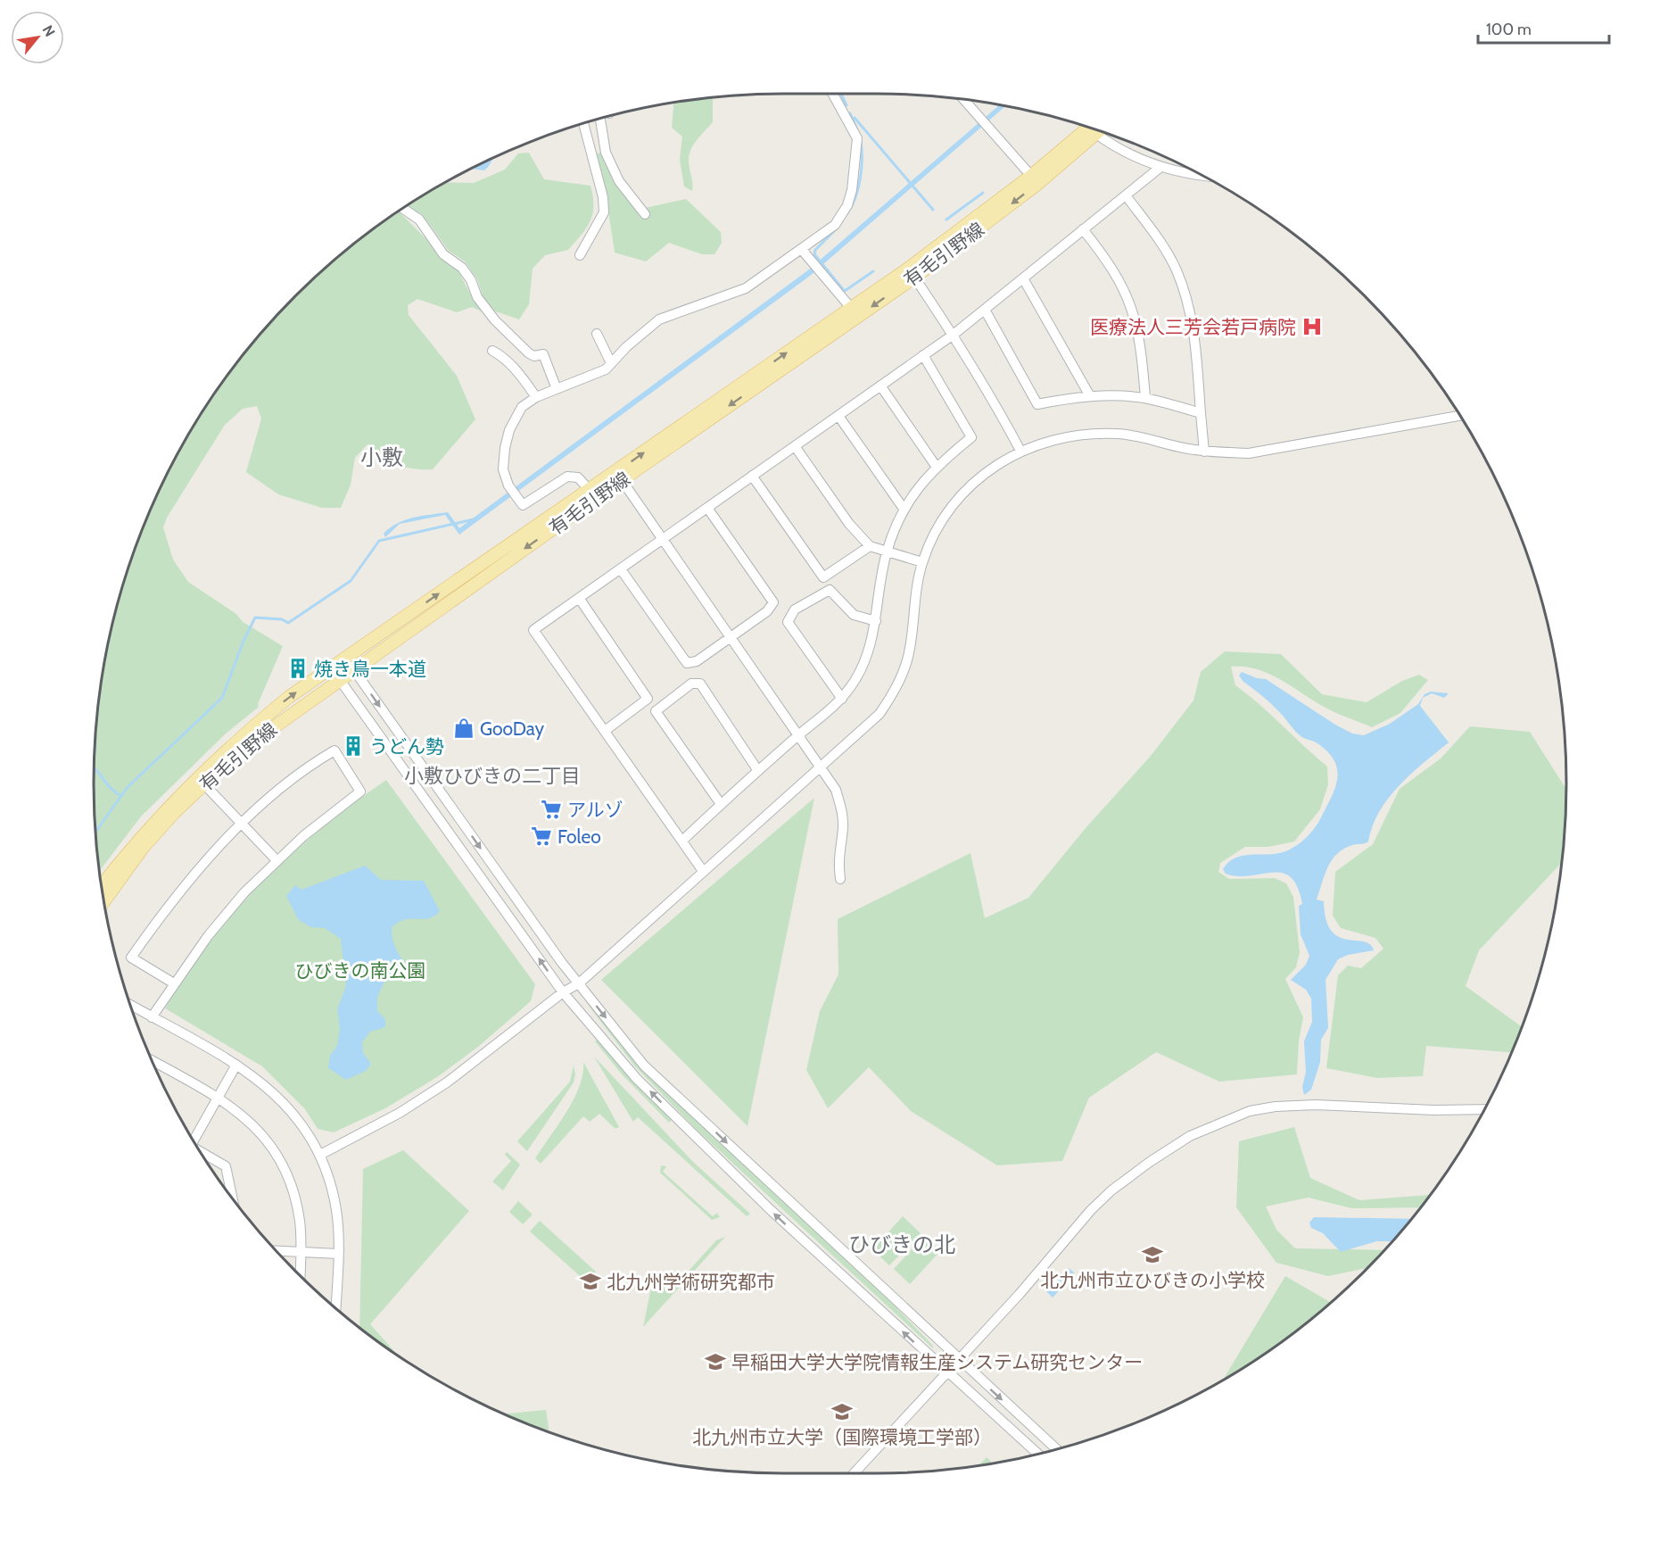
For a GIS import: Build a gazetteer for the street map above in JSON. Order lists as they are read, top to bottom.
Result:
{
  "streets": {
    "main road": ["有毛引野線"]
  },
  "districts": ["小敷", "小敷ひびきの二丁目", "ひびきの北"],
  "parks": ["ひびきの南公園"],
  "places": {
    "hospital": ["医療法人三芳会若戸病院"],
    "building": ["焼き鳥一本道", "うどん勢"],
    "shop": ["GooDay"],
    "supermarket": ["アルゾ", "Foleo"],
    "school or university": [
      "北九州市立ひびきの小学校",
      "北九州学術研究都市",
      "早稲田大学大学院情報生産システム研究センター",
      "北九州市立大学（国際環境工学部）"
    ]
  },
  "scale_bar": "100 m",
  "north": "top right"
}
